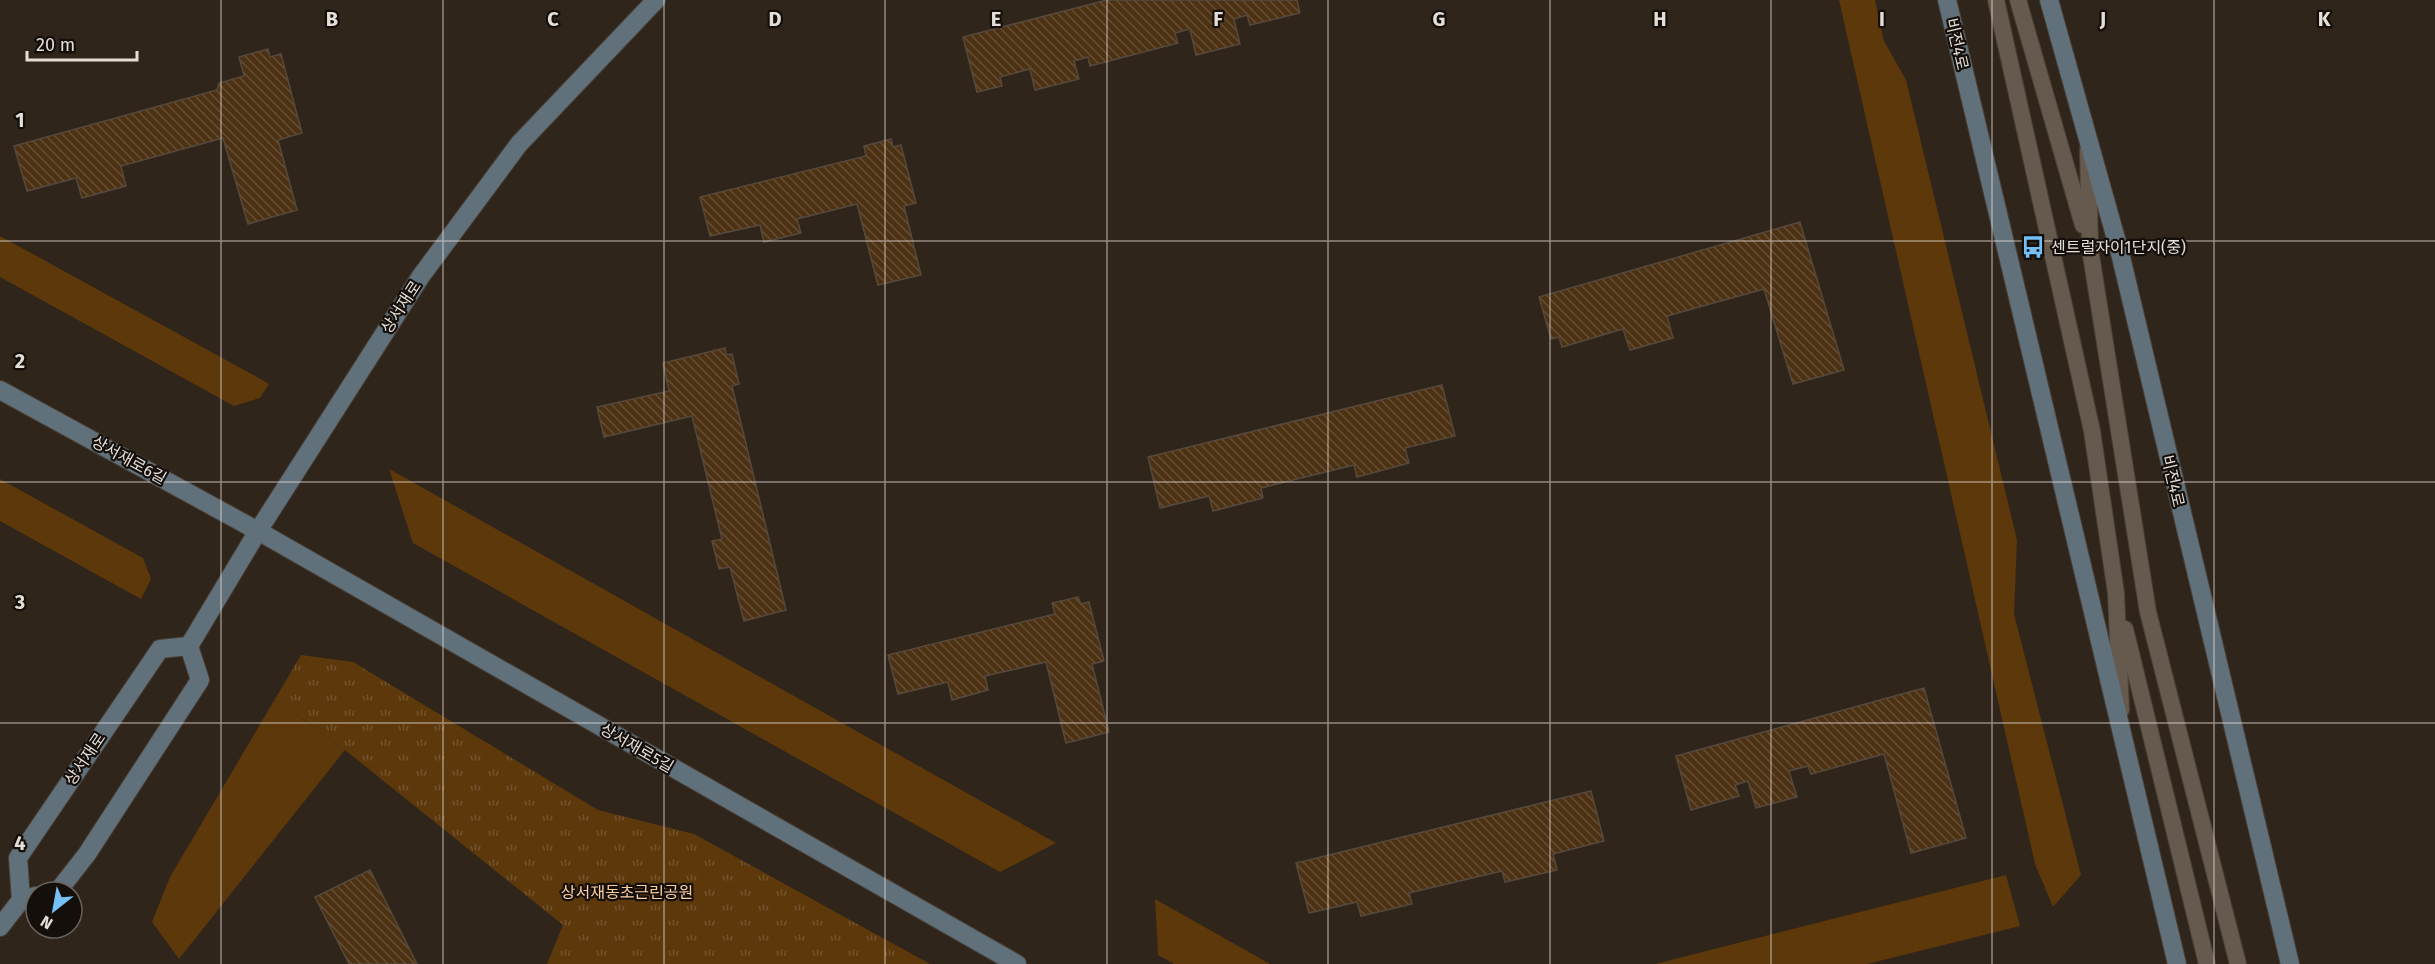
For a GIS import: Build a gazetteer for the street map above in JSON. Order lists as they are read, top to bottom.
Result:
{
  "streets": {
    "street": [
      "비전4로",
      "상서재로",
      "상서재로6길",
      "상서재로5길"
    ]
  },
  "crossings": [
    ["상서재로", "상서재로6길"],
    ["상서재로", "상서재로5길"],
    ["상서재로6길", "상서재로5길"]
  ],
  "parks": ["상서재동초근린공원"],
  "places": {
    "bus stop": ["센트럴자이1단지(중)"]
  },
  "scale_bar": "20 m",
  "north": "bottom left",
  "grid": {
    "columns": [
      "B",
      "C",
      "D",
      "E",
      "F",
      "G",
      "H",
      "I",
      "J",
      "K"
    ],
    "rows": [
      "1",
      "2",
      "3",
      "4"
    ]
  }
}
